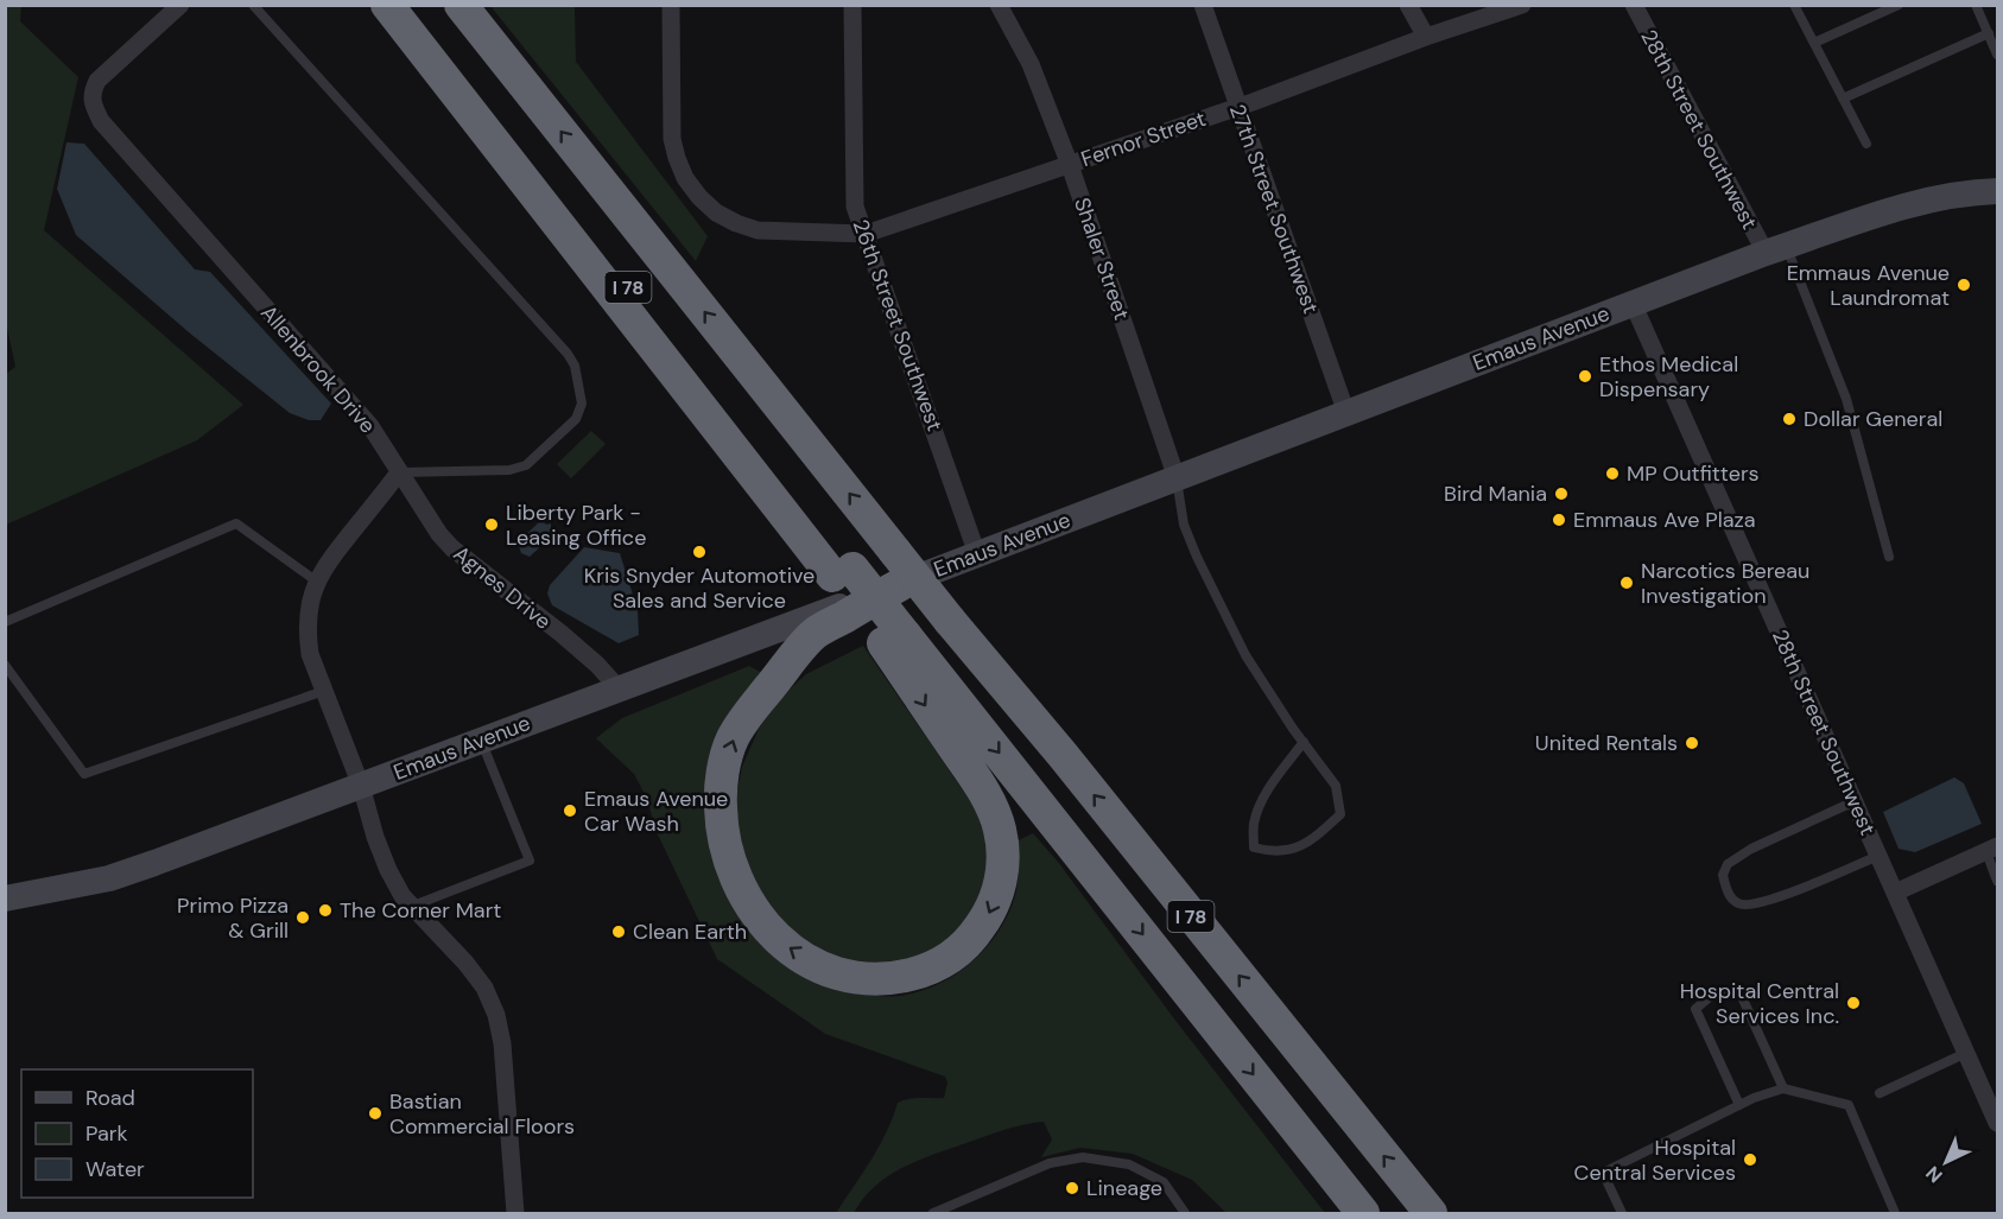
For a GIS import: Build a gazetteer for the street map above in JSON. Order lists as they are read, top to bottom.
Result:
{
  "streets": {
    "highway": ["I 78"],
    "main road": ["Emaus Avenue"],
    "street": [
      "28th Street Southwest",
      "Fernor Street",
      "27th Street Southwest",
      "Shaler Street",
      "26th Street Southwest",
      "Allenbrook Drive",
      "Agnes Drive"
    ]
  },
  "crossings": [
    ["28th Street Southwest", "Emaus Avenue"],
    ["Fernor Street", "27th Street Southwest"],
    ["Fernor Street", "Shaler Street"],
    ["Fernor Street", "26th Street Southwest"],
    ["27th Street Southwest", "Emaus Avenue"],
    ["Shaler Street", "Emaus Avenue"],
    ["I 78", "Emaus Avenue"],
    ["26th Street Southwest", "Emaus Avenue"],
    ["Emaus Avenue", "Agnes Drive"],
    ["Allenbrook Drive", "Agnes Drive"]
  ],
  "places": [
    "Emmaus Avenue Laundromat",
    "Ethos Medical Dispensary",
    "Dollar General",
    "MP Outfitters",
    "Bird Mania",
    "Emmaus Ave Plaza",
    "Liberty Park - Leasing Office",
    "Kris Snyder Automotive Sales and Service",
    "Narcotics Bereau Investigation",
    "United Rentals",
    "Emaus Avenue Car Wash",
    "The Corner Mart",
    "Primo Pizza & Grill",
    "Clean Earth",
    "Hospital Central Services Inc.",
    "Bastian Commercial Floors",
    "Hospital Central Services",
    "Lineage"
  ],
  "legend": ["Road", "Park", "Water"],
  "north": "bottom left"
}
